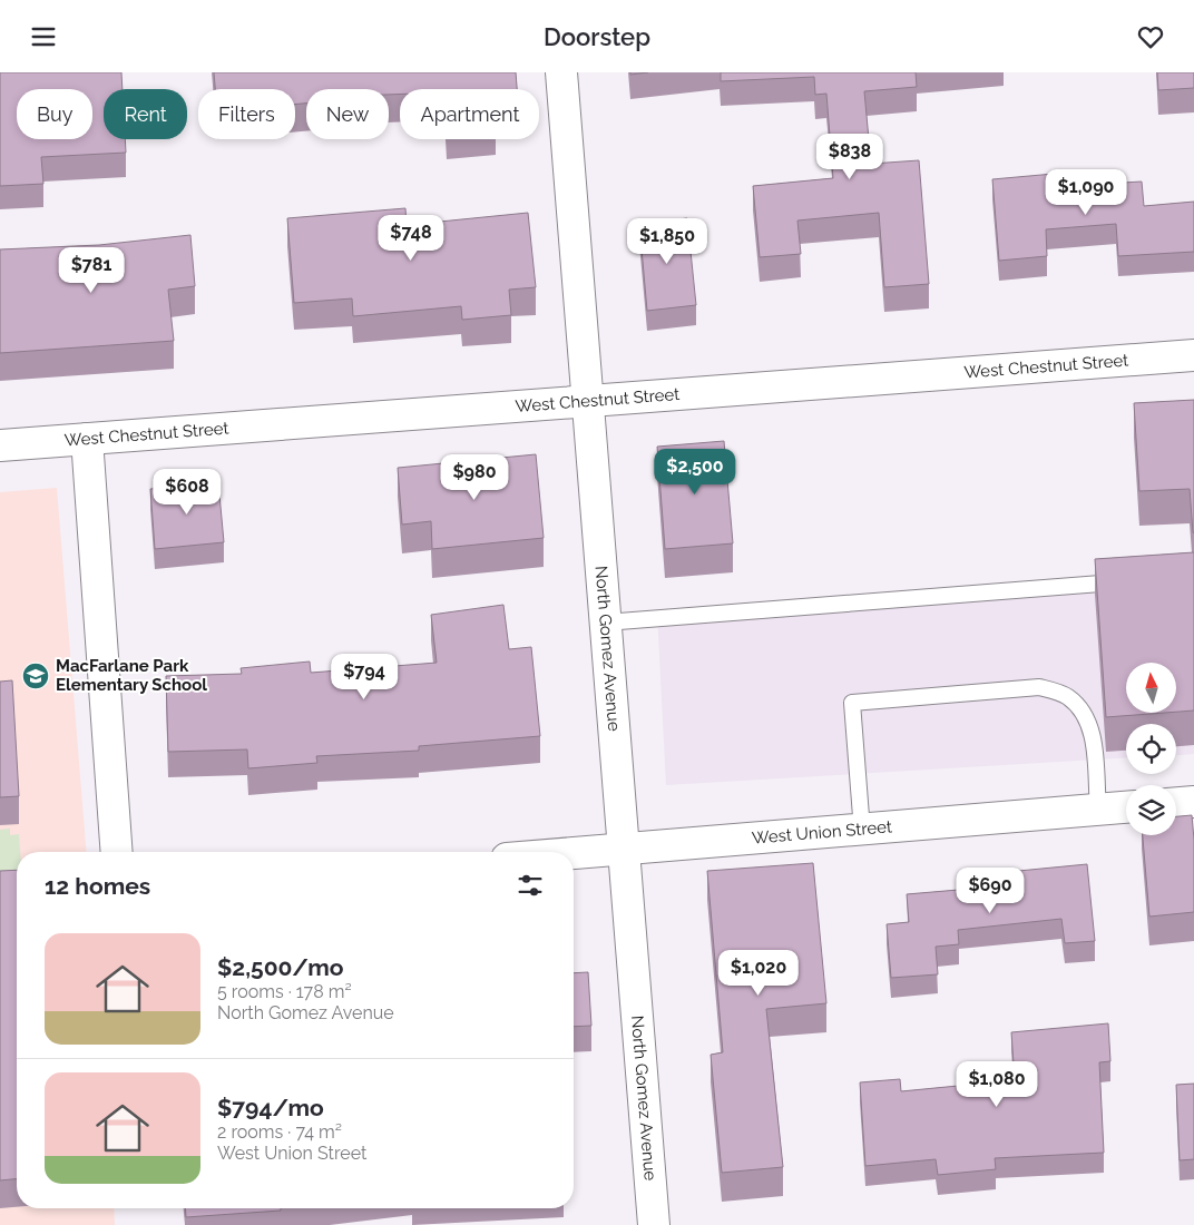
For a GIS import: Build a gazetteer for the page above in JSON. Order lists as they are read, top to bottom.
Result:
{
  "streets": {
    "street": ["West Chestnut Street", "North Gomez Avenue", "West Union Street"]
  },
  "crossings": [
    ["West Chestnut Street", "North Gomez Avenue"],
    ["North Gomez Avenue", "West Union Street"]
  ],
  "places": {
    "school or university": ["MacFarlane Park Elementary School"]
  },
  "north": "top",
  "page": {
    "header": "Doorstep",
    "chip": [
      "Buy",
      "Rent",
      "Filters",
      "New",
      "Apartment"
    ],
    "price": [
      "$838",
      "$1,090",
      "$748",
      "$1,850",
      "$781",
      "$2,500",
      "$980",
      "$608",
      "$794",
      "$690",
      "$1,020",
      "$1,080"
    ],
    "heading": "12 homes",
    "list": [
      {
        "name": "$2,500/mo",
        "note": "5 rooms · 178 m² · North Gomez Avenue"
      },
      {
        "name": "$794/mo",
        "note": "2 rooms · 74 m² · West Union Street"
      }
    ]
  }
}
